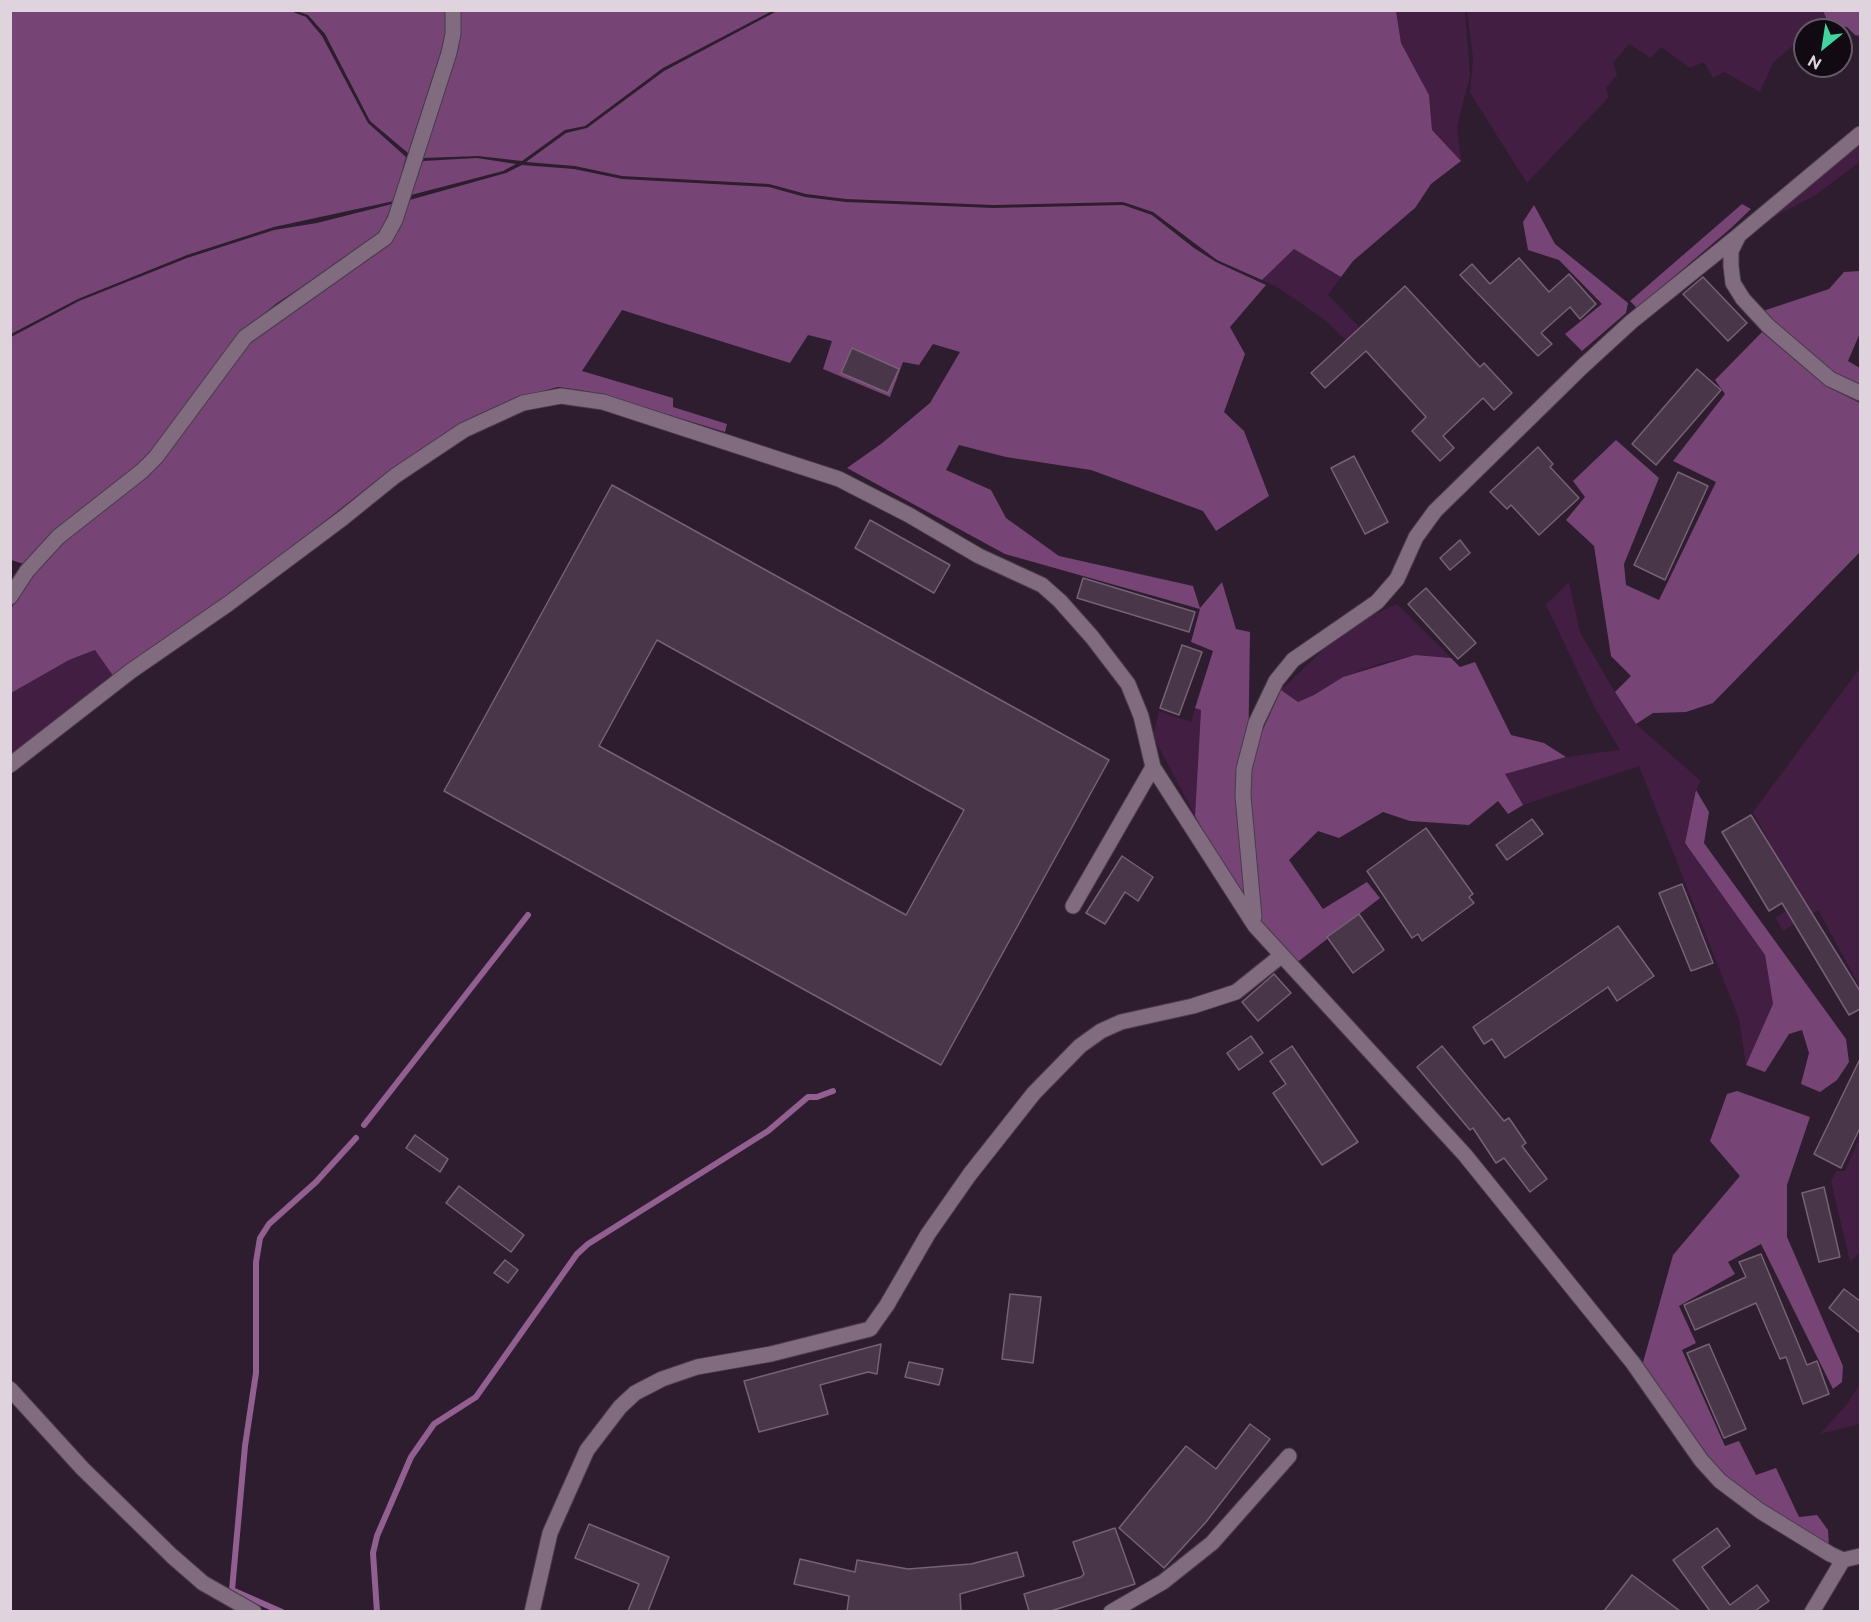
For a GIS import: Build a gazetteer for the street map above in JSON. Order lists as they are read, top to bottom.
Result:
{
  "north": "bottom left"
}
